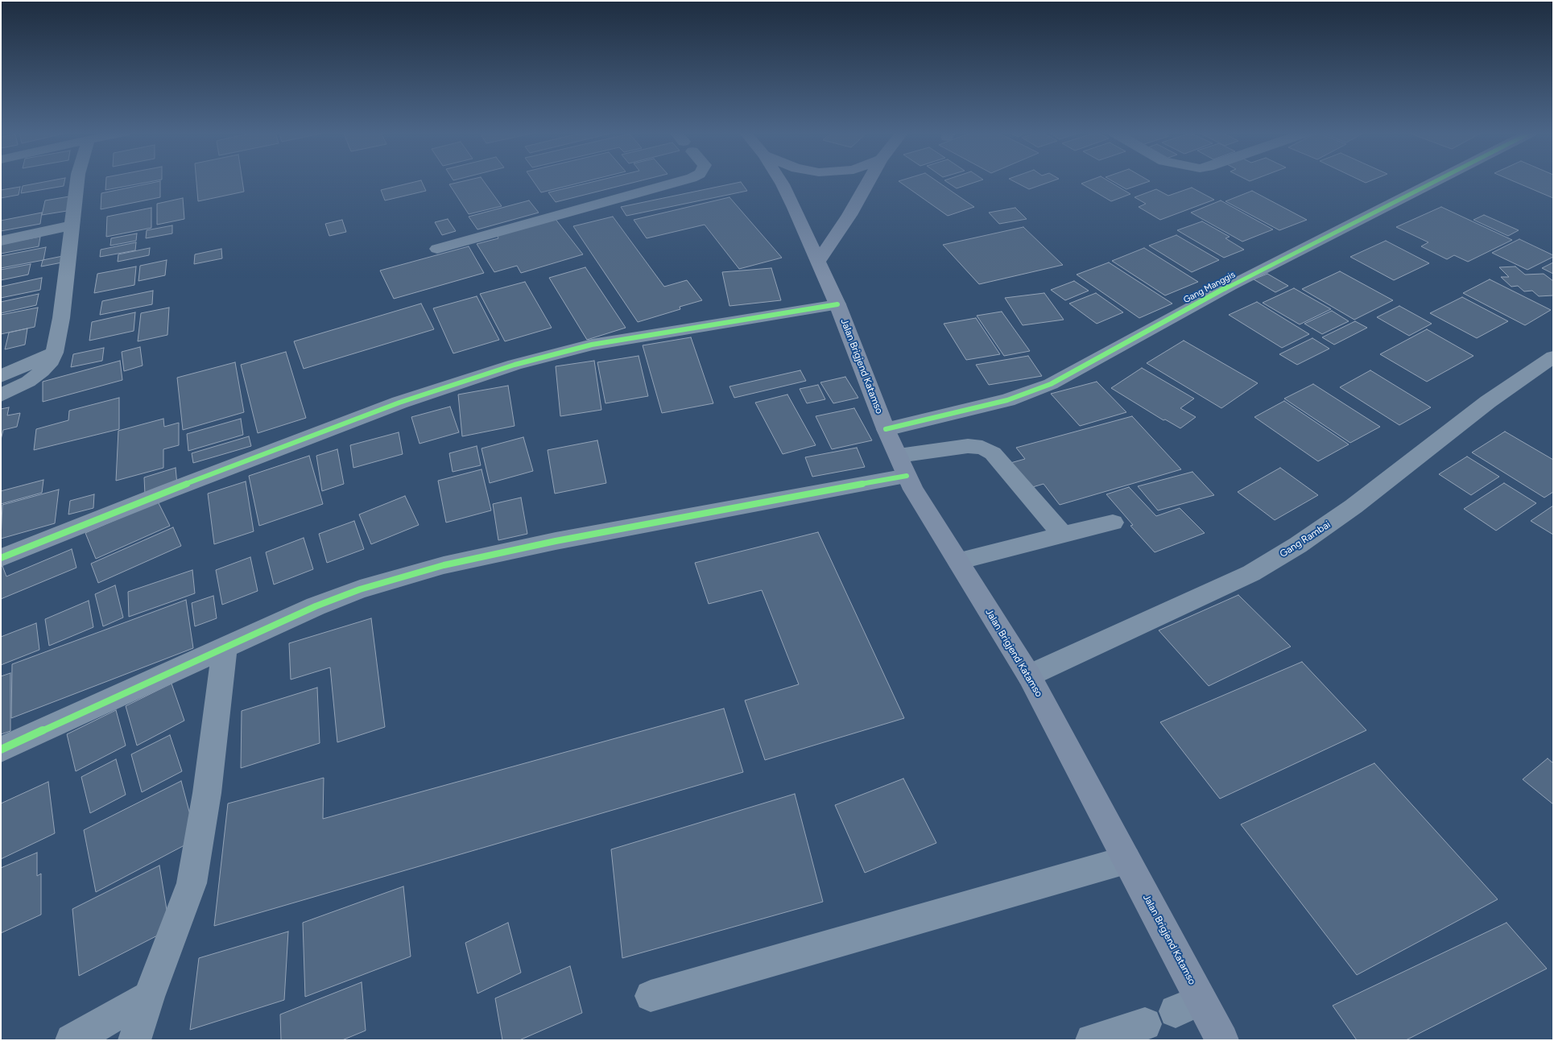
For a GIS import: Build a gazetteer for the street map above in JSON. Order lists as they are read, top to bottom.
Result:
{
  "streets": {
    "main road": ["Jalan Brigjend Katamso"],
    "street": ["Gang Manggis", "Gang Rambai"]
  },
  "crossings": [
    ["Gang Manggis", "Jalan Brigjend Katamso"],
    ["Jalan Brigjend Katamso", "Gang Rambai"]
  ]
}
